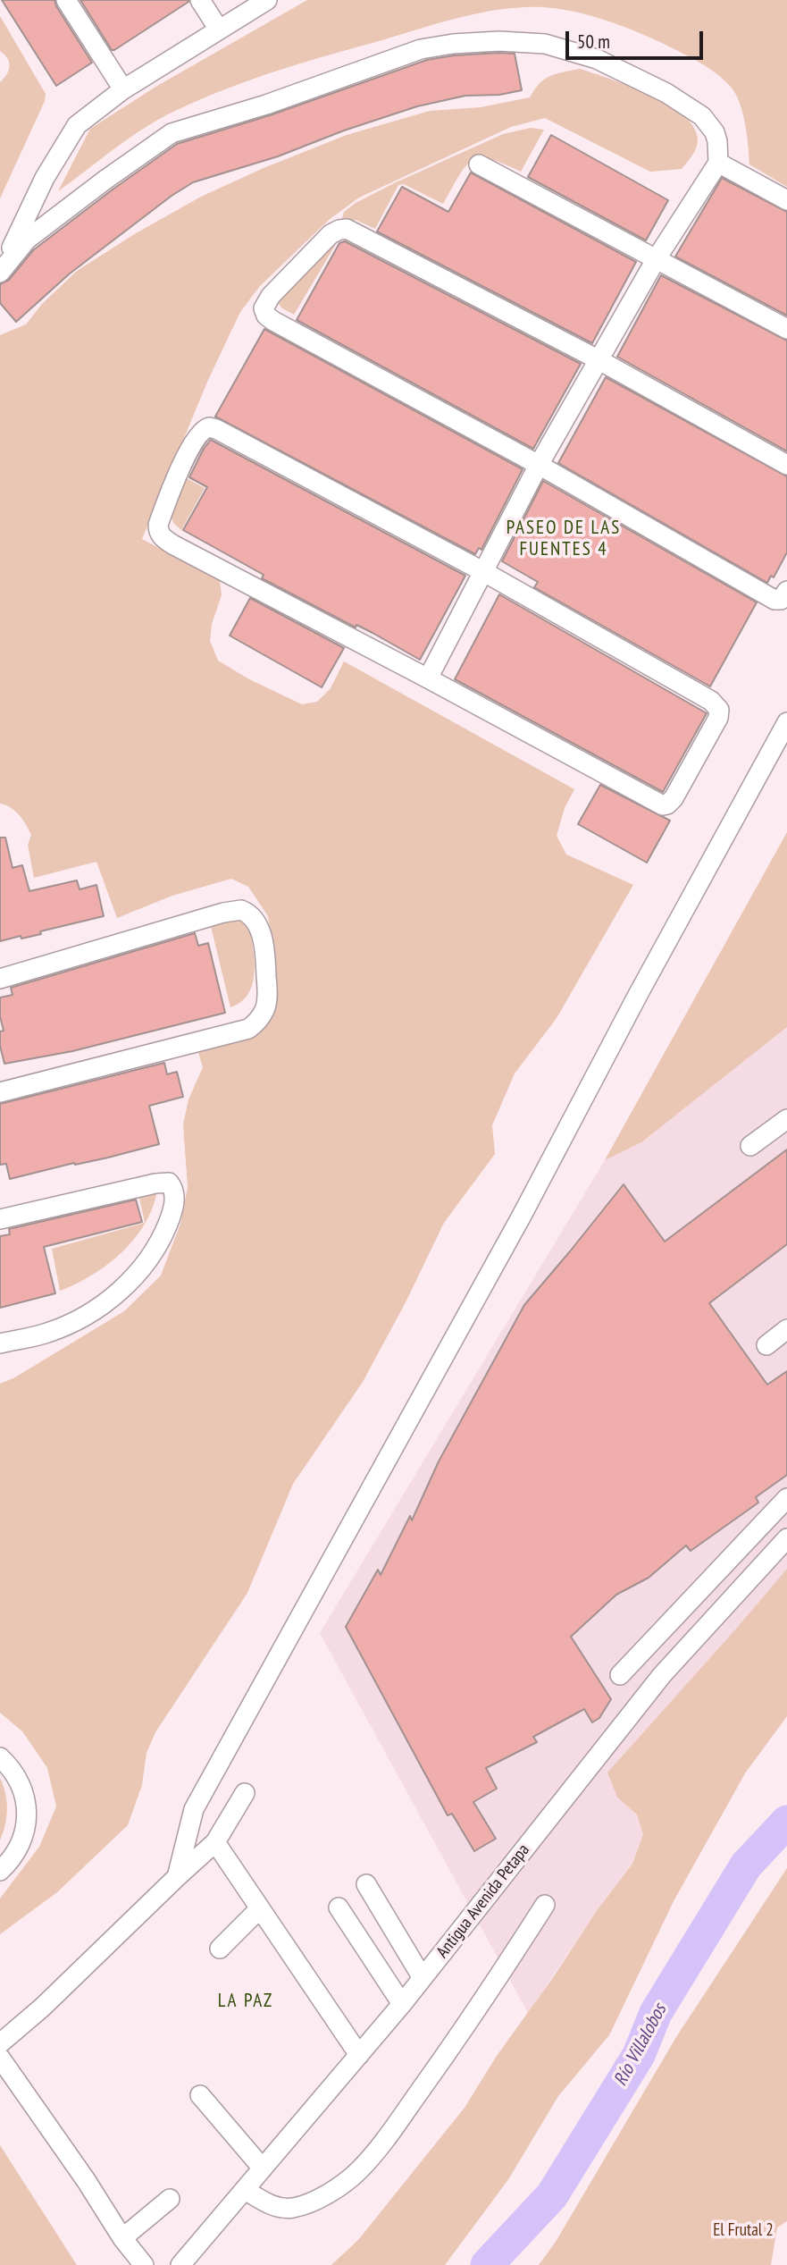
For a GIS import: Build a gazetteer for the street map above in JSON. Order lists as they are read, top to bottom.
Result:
{
  "streets": {
    "street": ["Antigua Avenida Petapa"]
  },
  "districts": ["PASEO DE LAS FUENTES 4", "LA PAZ"],
  "water": ["Río Villalobos"],
  "parks": ["El Frutal 2"],
  "scale_bar": "50 m"
}
